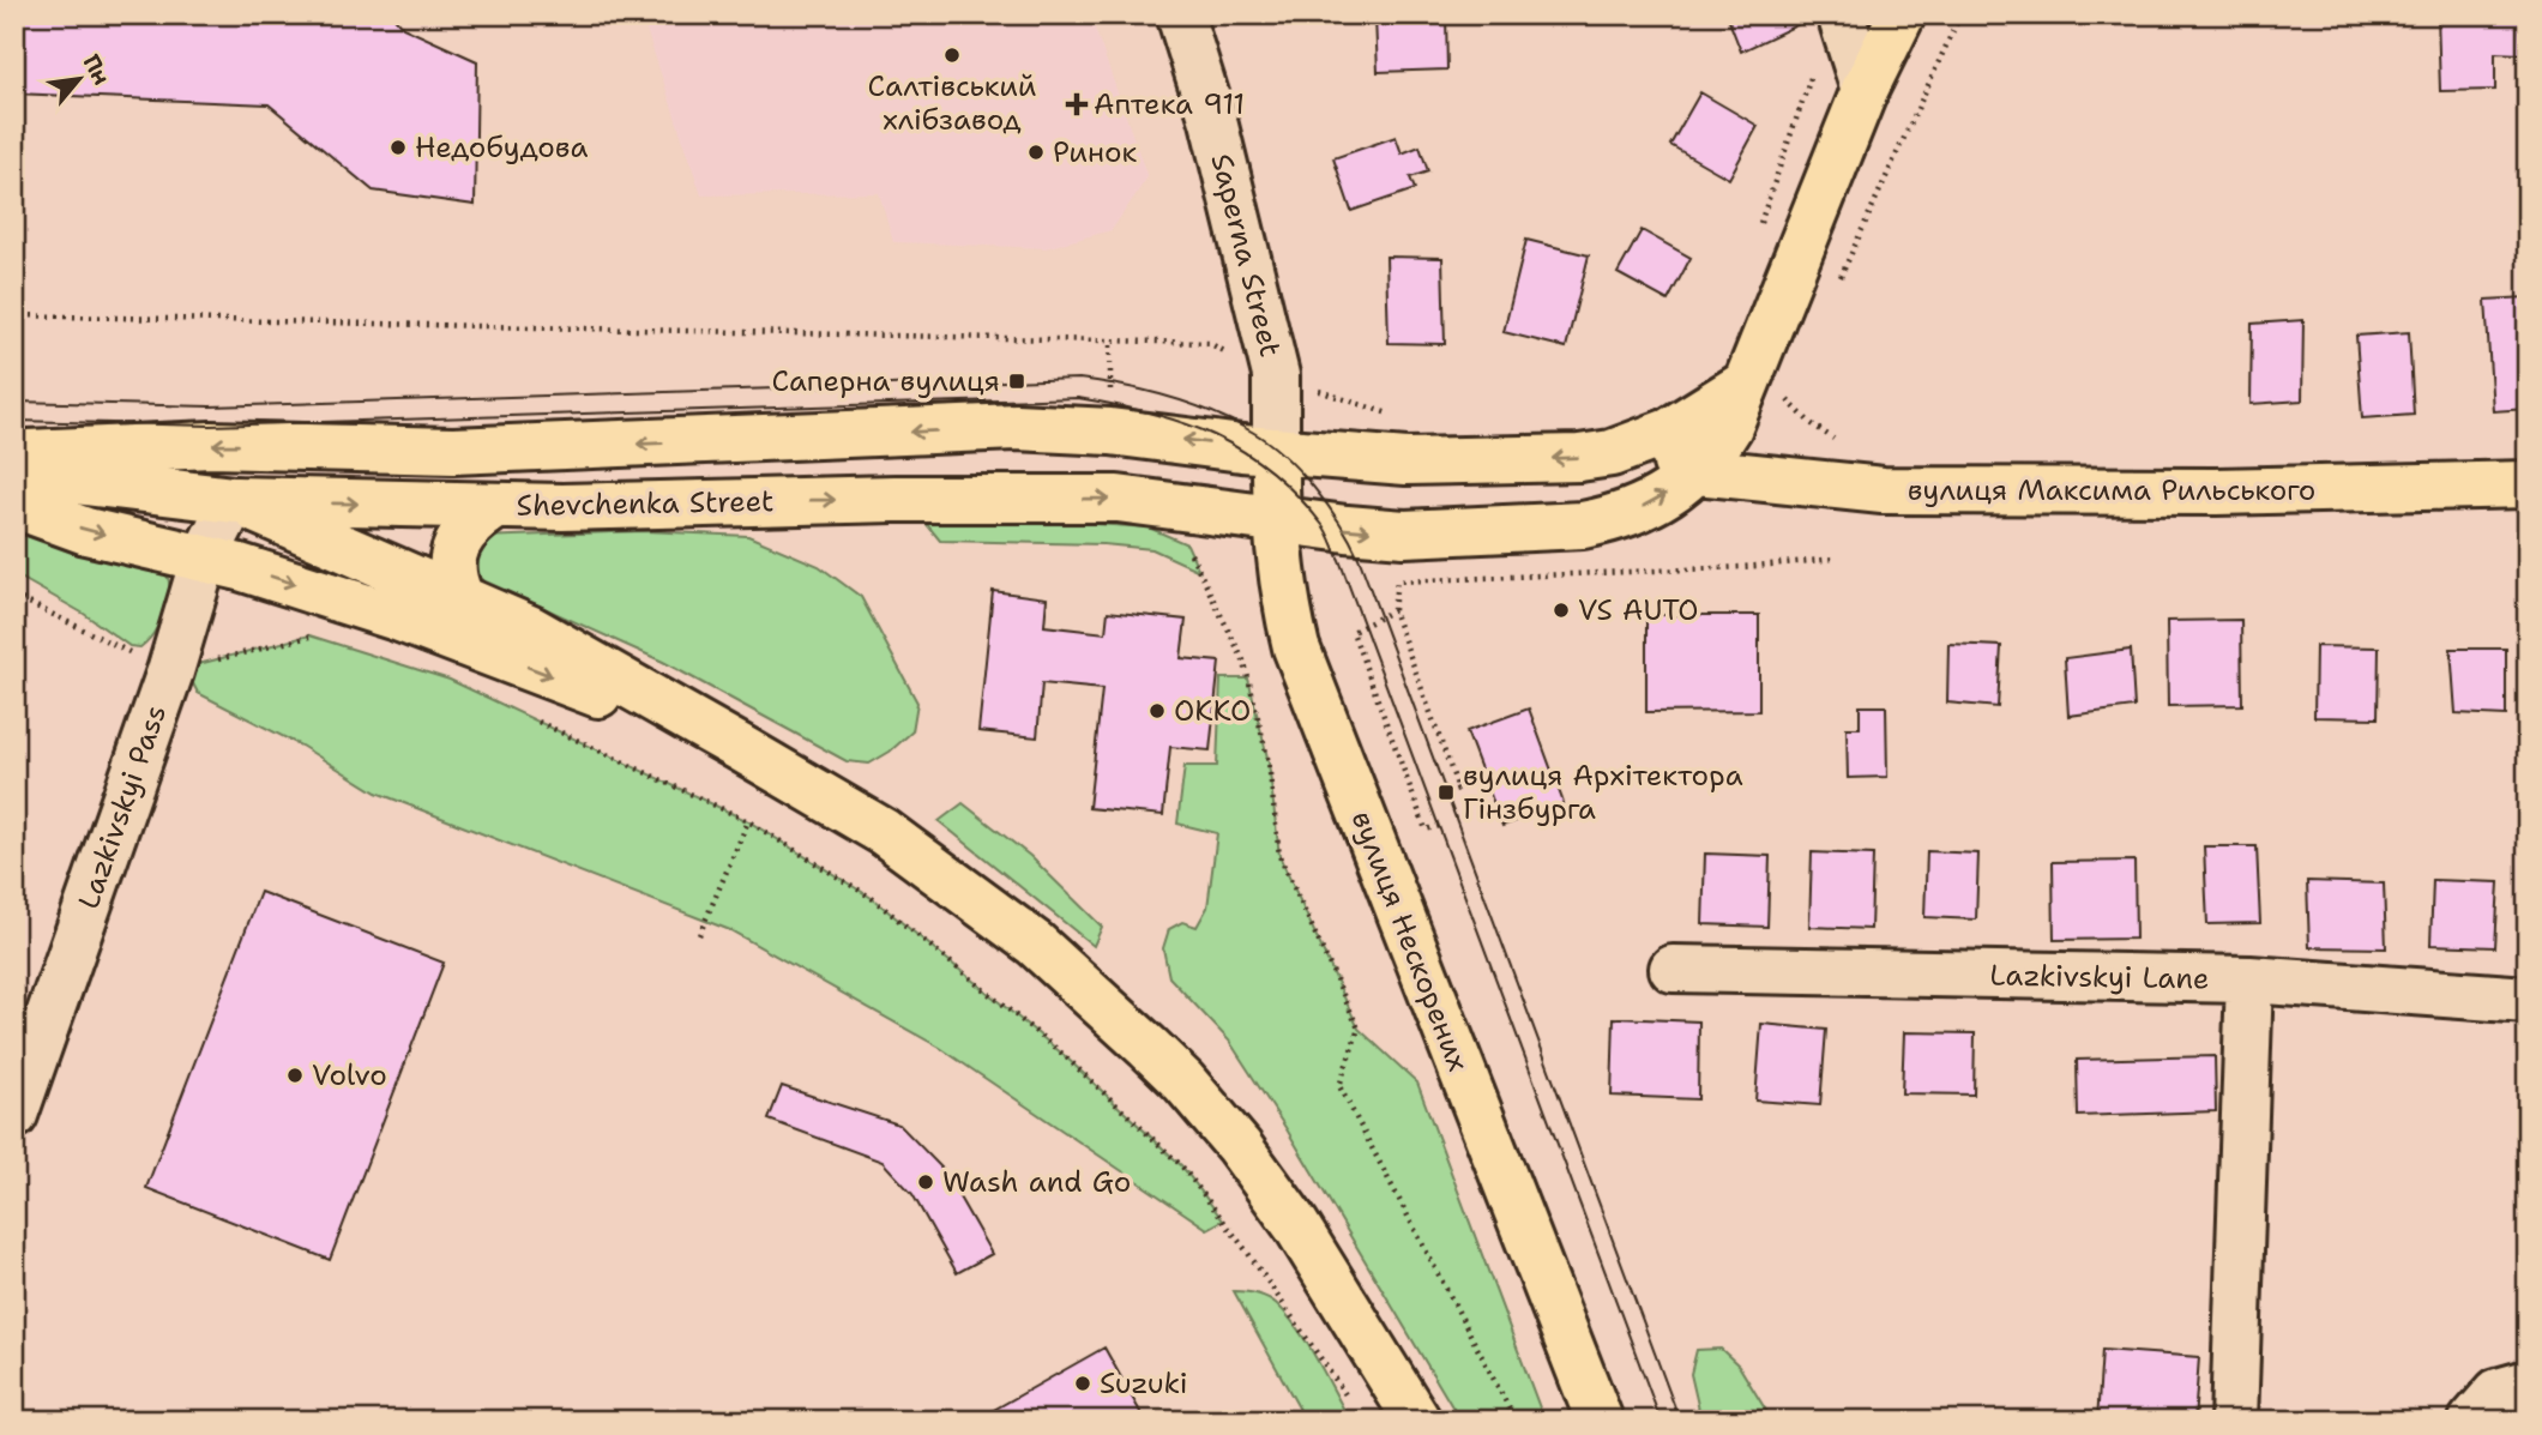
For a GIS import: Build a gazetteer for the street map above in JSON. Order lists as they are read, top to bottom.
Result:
{
  "streets": {
    "main road": ["вулиця Максима Рильського", "Shevchenka Street", "вулиця Нескорених"],
    "street": ["Saperna Street", "Lazkivskyi Pass", "Lazkivskyi Lane"]
  },
  "crossings": [
    ["Saperna Street", "Shevchenka Street"],
    ["Saperna Street", "вулиця Нескорених"],
    ["Shevchenka Street", "Lazkivskyi Pass"],
    ["Shevchenka Street", "вулиця Нескорених"]
  ],
  "places": {
    "other": [
      "Салтівський хлібзавод",
      "Недобудова",
      "Ринок",
      "VS AUTO",
      "OKKO",
      "Volvo",
      "Wash and Go",
      "Suzuki"
    ],
    "health": ["Аптека 911"],
    "transit": ["Саперна вулиця", "вулиця Архітектора Гінзбурга"]
  },
  "north": "top right"
}
